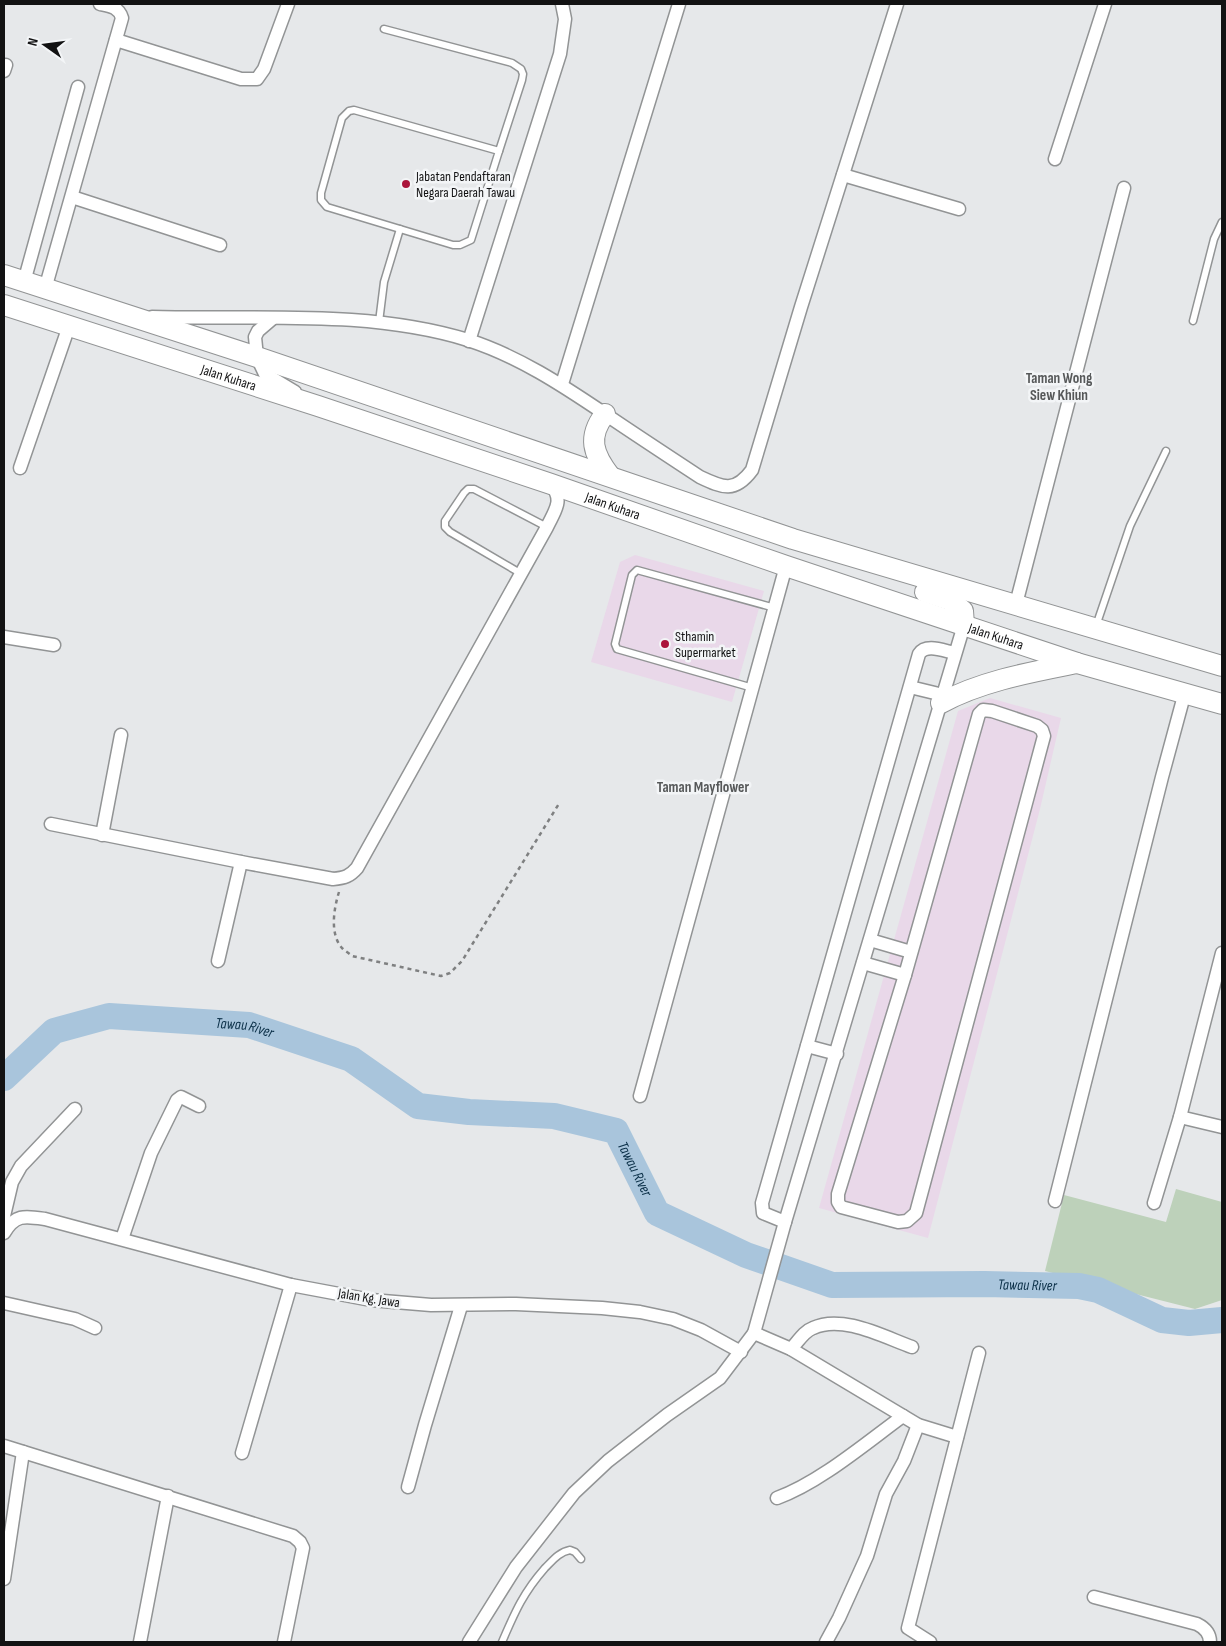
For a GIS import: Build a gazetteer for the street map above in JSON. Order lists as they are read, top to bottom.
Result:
{
  "streets": {
    "main road": ["Jalan Kuhara"],
    "street": ["Jalan Kg. Jawa"]
  },
  "districts": ["Taman Wong Siew Khiun", "Taman Mayflower"],
  "water": ["Tawau River"],
  "places": ["Jabatan Pendaftaran Negara Daerah Tawau", "Sthamin Supermarket"],
  "north": "left"
}
